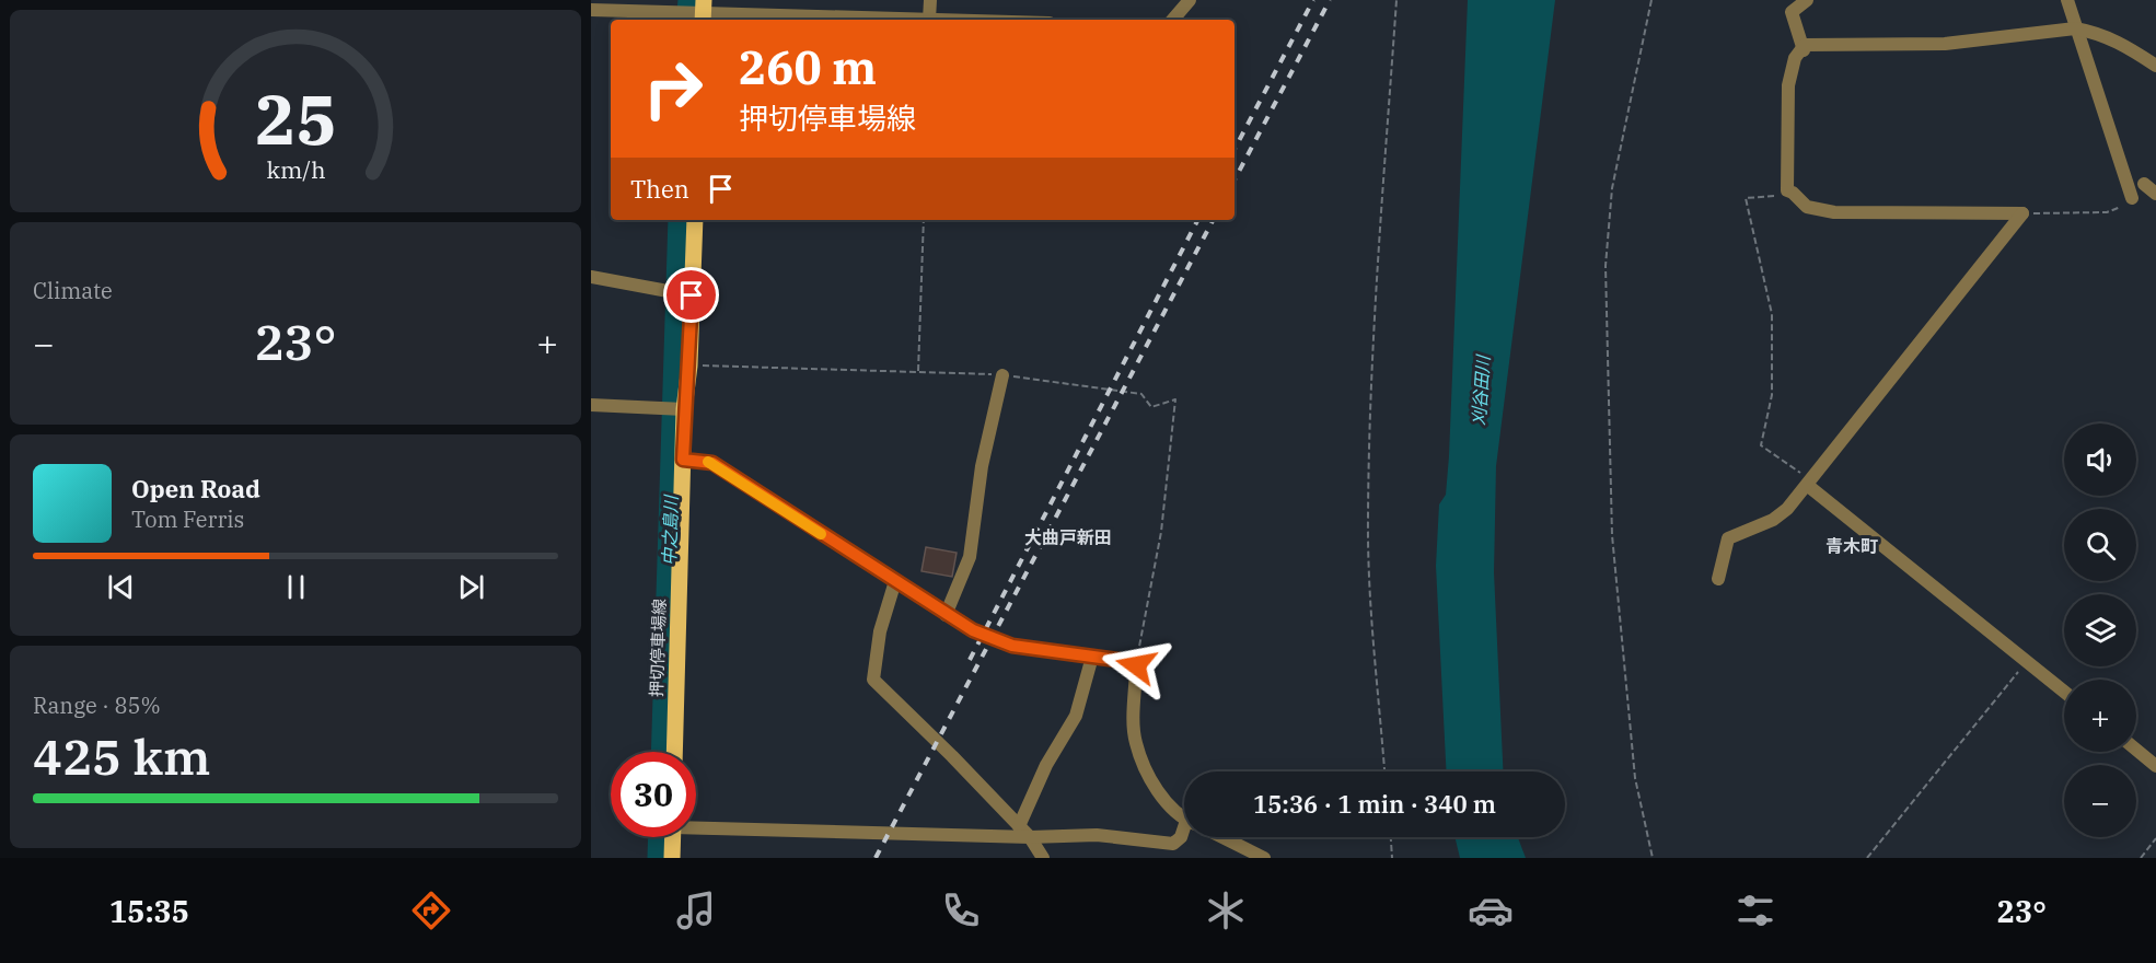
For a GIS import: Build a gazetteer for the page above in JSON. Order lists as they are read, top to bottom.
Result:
{
  "streets": {
    "main road": ["押切停車場線"]
  },
  "districts": ["大曲戸新田", "青木町"],
  "water": ["刈谷田川", "中之島川"],
  "page": {
    "turn": ["260 m", "押切停車場線"],
    "then": "Then",
    "tile": [
      "Climate",
      ["Range · 85%", "425 km"]
    ],
    "heat": ["−", "23°", "+"],
    "map_buttons": ["+", "−"],
    "song": ["Open Road", "Tom Ferris"],
    "limit": "30",
    "trip": "15:36 · 1 min · 340 m",
    "tabs": ["15:35", "23°"],
    "gauge": ["25", "km/h"]
  }
}
